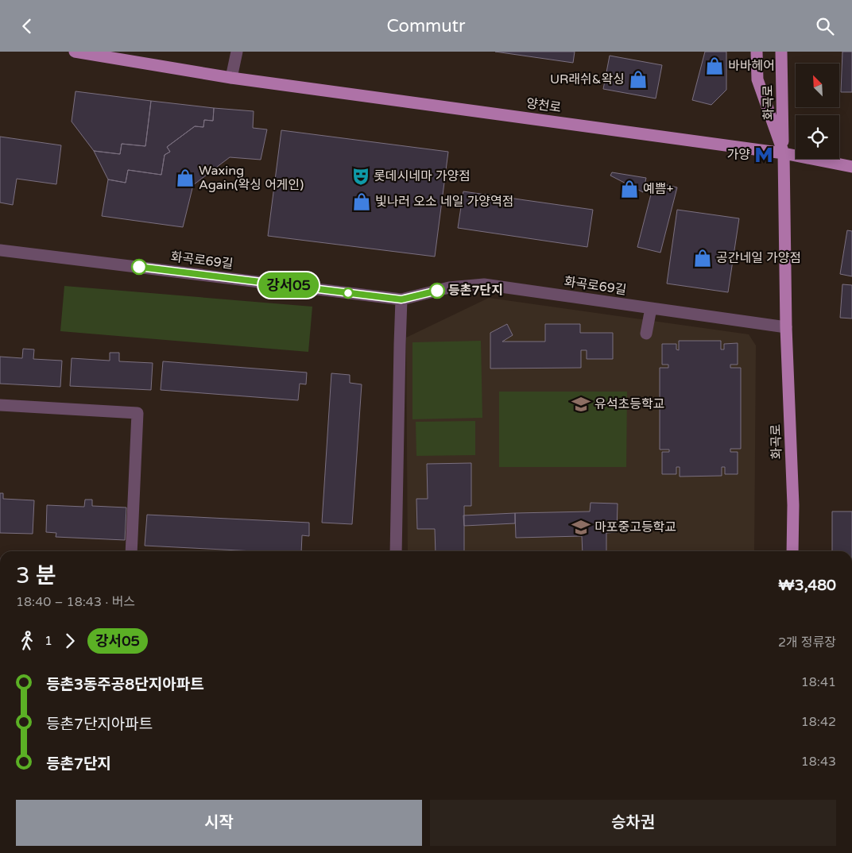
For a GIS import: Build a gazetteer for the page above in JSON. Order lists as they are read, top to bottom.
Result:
{
  "streets": {
    "main road": ["화곡로", "양천로"],
    "street": ["화곡로69길"]
  },
  "crossings": [
    ["화곡로", "양천로"],
    ["화곡로", "화곡로69길"]
  ],
  "places": {
    "shop": [
      "바바헤어",
      "UR래쉬&왁싱",
      "Waxing Again(왁싱 어게인)",
      "예쁨+",
      "빛나러 오소 네일 가양역점",
      "공간네일 가양점"
    ],
    "metro station": ["가양"],
    "theatre": ["롯데시네마 가양점"],
    "other": ["등촌7단지"],
    "school or university": ["유석초등학교", "마포중고등학교"]
  },
  "lines": ["bus line 강서05"],
  "north": "top left",
  "page": {
    "header": "Commutr",
    "on_map": "강서05",
    "heading": ["3 분", "18:40 – 18:43 · 버스", "₩3,480"],
    "legs": ["1", "강서05", "2개 정류장"],
    "list": [
      {
        "name": "등촌3동주공8단지아파트",
        "value": "18:41"
      },
      {
        "name": "등촌7단지아파트",
        "value": "18:42"
      },
      {
        "name": "등촌7단지",
        "value": "18:43"
      }
    ],
    "buttons": ["시작", "승차권"]
  }
}
